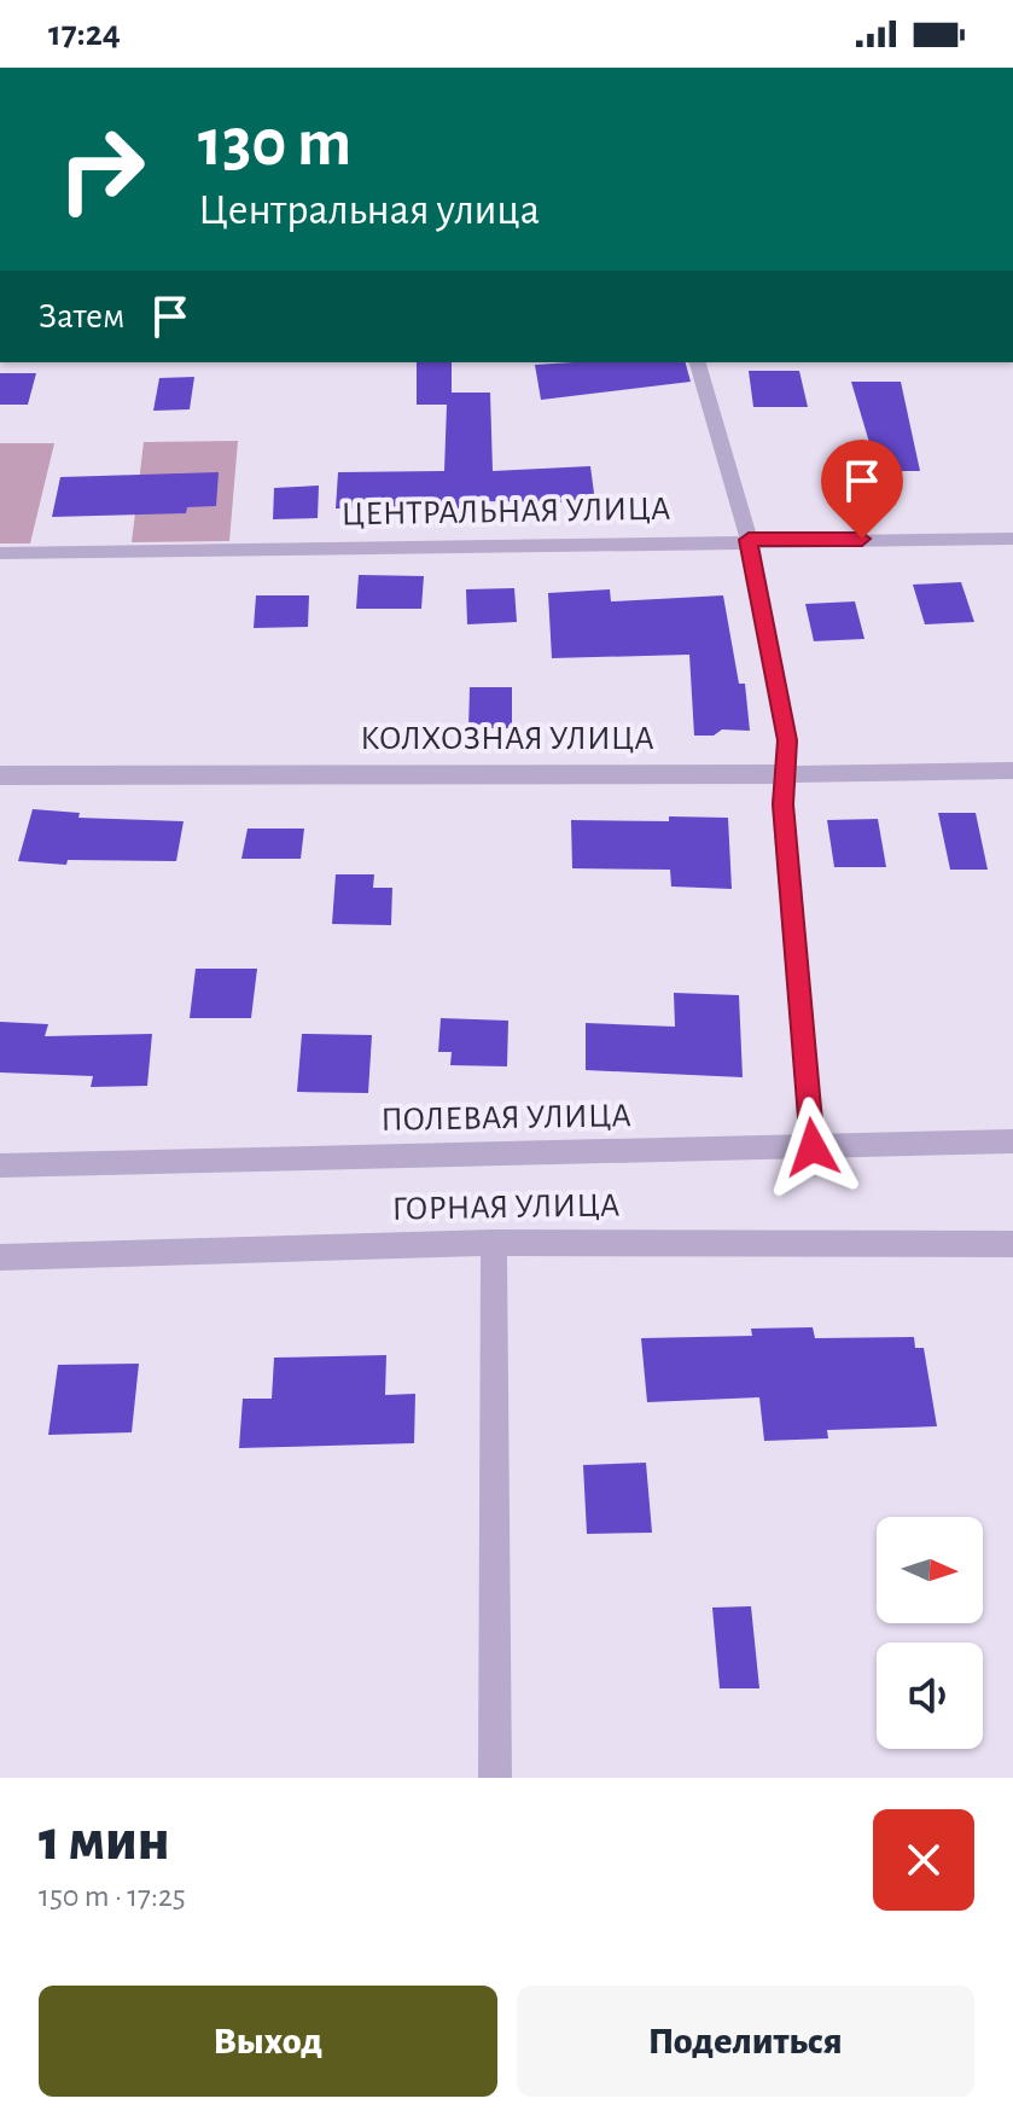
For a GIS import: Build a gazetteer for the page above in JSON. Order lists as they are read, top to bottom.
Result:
{
  "streets": {
    "street": ["КОЛХОЗНАЯ УЛИЦА", "ПОЛЕВАЯ УЛИЦА", "ГОРНАЯ УЛИЦА"],
    "lane": ["ЦЕНТРАЛЬНАЯ УЛИЦА"]
  },
  "north": "right",
  "page": {
    "status": "17:24",
    "turn": ["130 m", "Центральная улица"],
    "then": "Затем",
    "heading": ["1 мин", "150 m · 17:25"],
    "buttons": ["Выход", "Поделиться"]
  }
}
